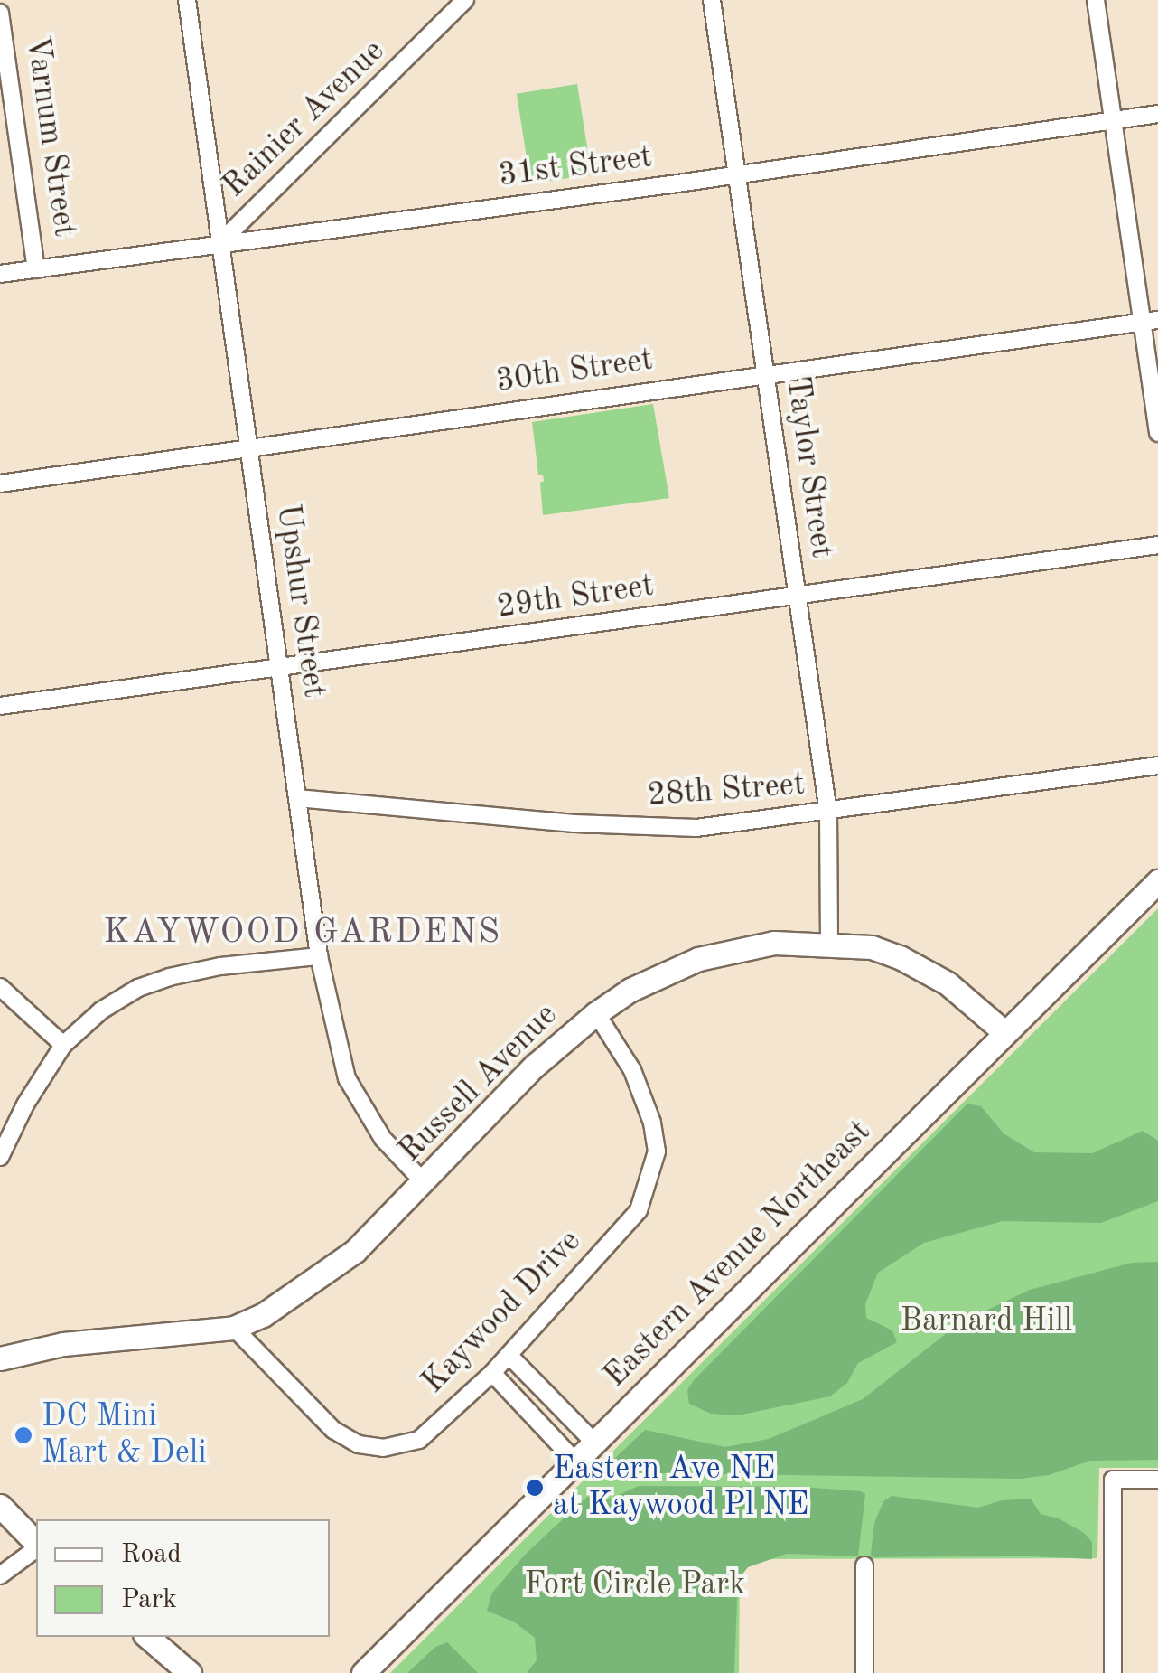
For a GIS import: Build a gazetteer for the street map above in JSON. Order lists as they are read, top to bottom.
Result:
{
  "streets": {
    "street": [
      "Rainier Avenue",
      "Varnum Street",
      "31st Street",
      "30th Street",
      "Taylor Street",
      "29th Street",
      "Upshur Street",
      "28th Street",
      "Russell Avenue",
      "Eastern Avenue Northeast",
      "Kaywood Drive"
    ]
  },
  "crossings": [
    ["Rainier Avenue", "31st Street"],
    ["Rainier Avenue", "Upshur Street"],
    ["Varnum Street", "31st Street"],
    ["31st Street", "Taylor Street"],
    ["31st Street", "Upshur Street"],
    ["30th Street", "Taylor Street"],
    ["30th Street", "Upshur Street"],
    ["Taylor Street", "29th Street"],
    ["Taylor Street", "28th Street"],
    ["Taylor Street", "Russell Avenue"],
    ["29th Street", "Upshur Street"],
    ["Upshur Street", "28th Street"],
    ["Upshur Street", "Russell Avenue"],
    ["Russell Avenue", "Eastern Avenue Northeast"],
    ["Russell Avenue", "Kaywood Drive"]
  ],
  "districts": ["KAYWOOD GARDENS"],
  "parks": ["Barnard Hill", "Fort Circle Park"],
  "places": ["DC Mini Mart & Deli", "Eastern Ave NE at Kaywood Pl NE"],
  "legend": ["Road", "Park"]
}
